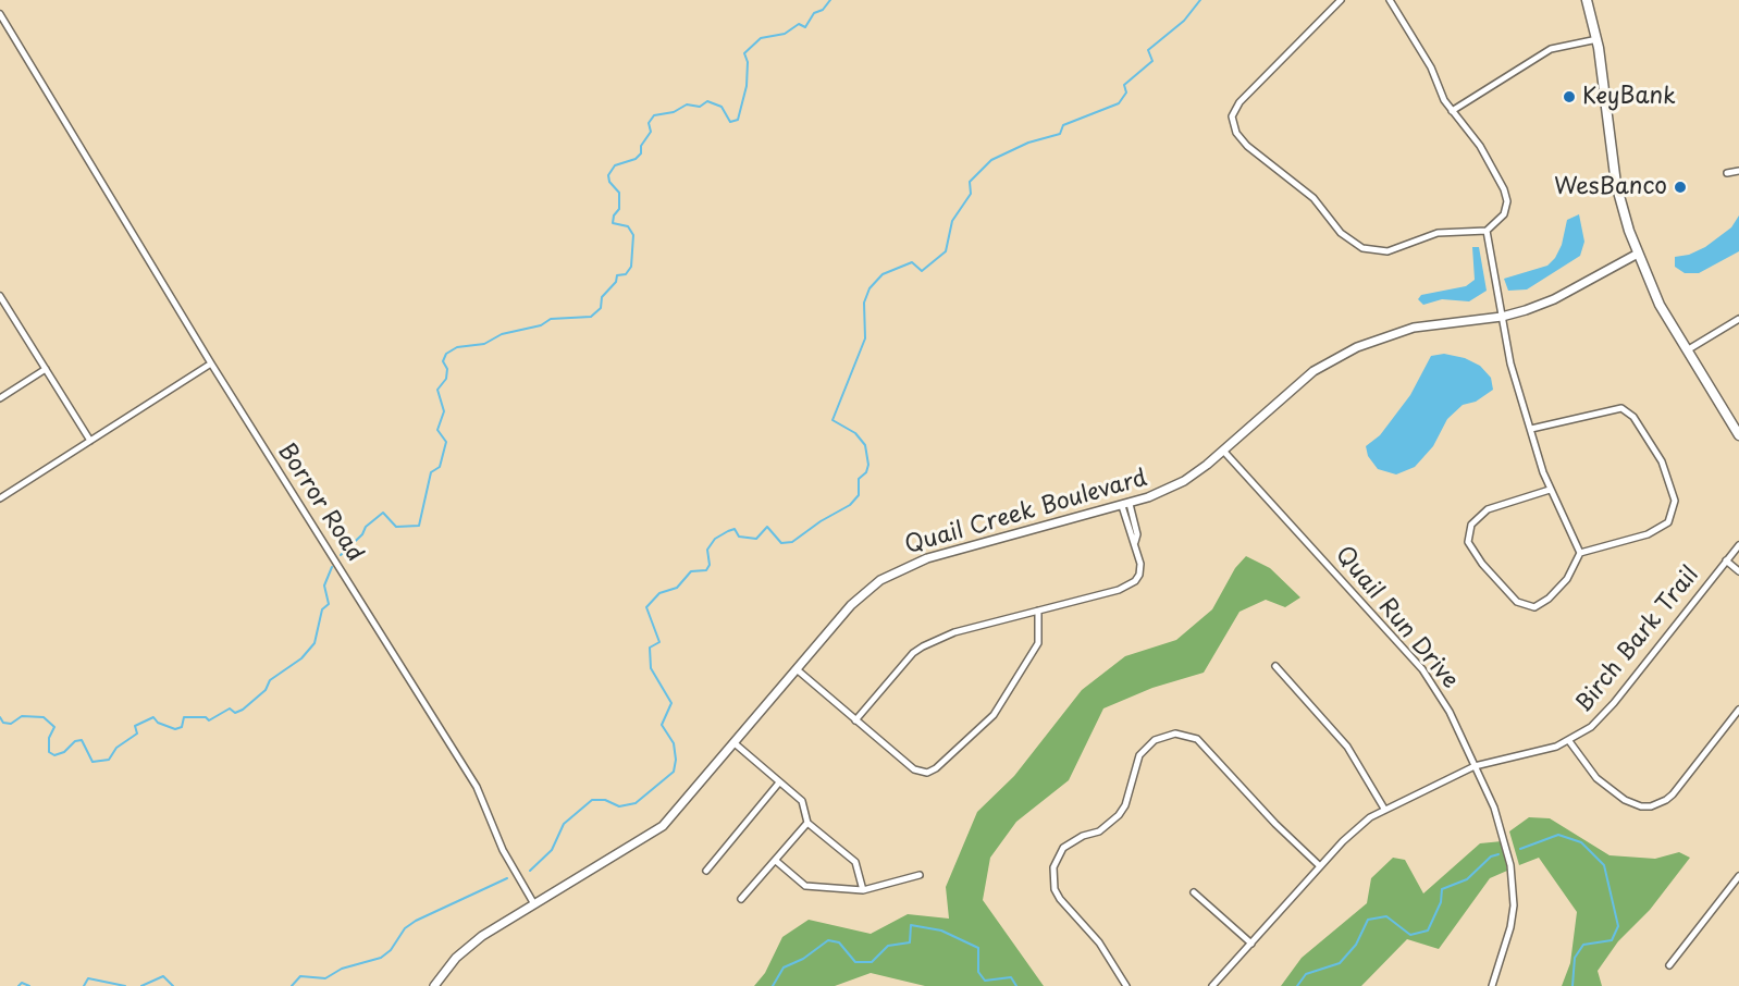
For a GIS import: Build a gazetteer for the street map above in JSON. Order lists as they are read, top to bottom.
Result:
{
  "streets": {
    "street": [
      "Borror Road",
      "Quail Creek Boulevard",
      "Quail Run Drive",
      "Birch Bark Trail"
    ]
  },
  "crossings": [
    ["Borror Road", "Quail Creek Boulevard"],
    ["Quail Creek Boulevard", "Quail Run Drive"],
    ["Quail Run Drive", "Birch Bark Trail"]
  ],
  "places": ["KeyBank", "WesBanco"]
}
